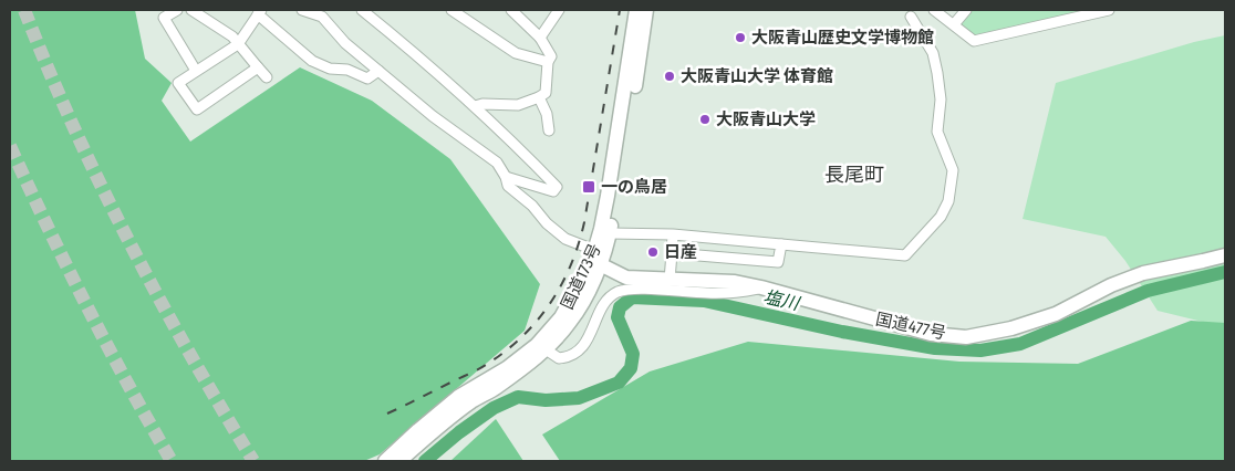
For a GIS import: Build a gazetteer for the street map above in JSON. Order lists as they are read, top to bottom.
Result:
{
  "streets": {
    "highway": ["国道173号", "国道477号"]
  },
  "crossings": [
    ["国道173号", "国道477号"]
  ],
  "districts": ["長尾町"],
  "water": ["塩川"],
  "places": {
    "other": [
      "大阪青山歴史文学博物館",
      "大阪青山大学 体育館",
      "大阪青山大学",
      "日産"
    ],
    "transit": ["一の鳥居"]
  }
}
